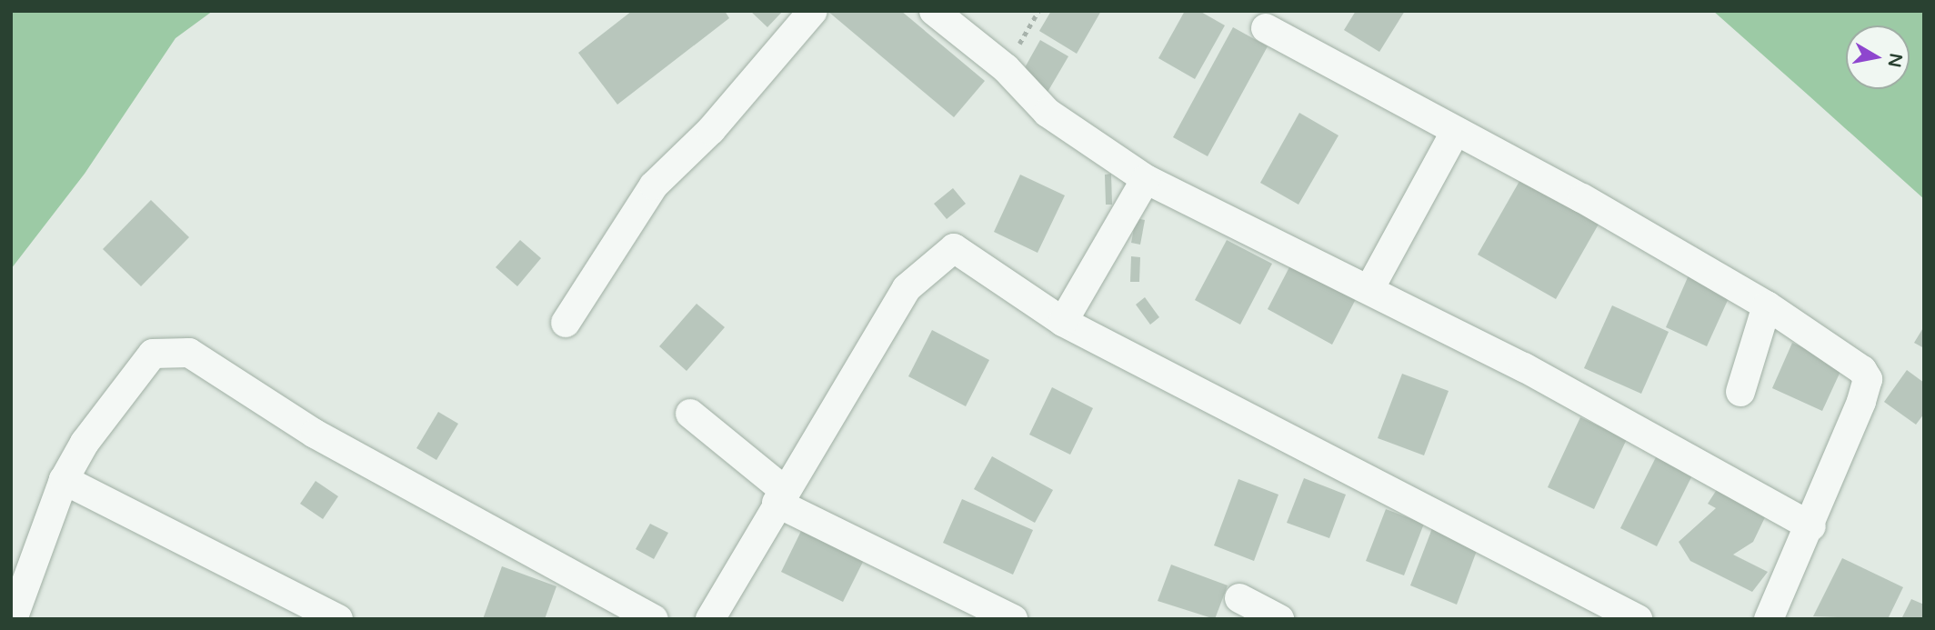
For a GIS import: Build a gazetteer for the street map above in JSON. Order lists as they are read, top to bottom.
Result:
{
  "north": "right"
}
